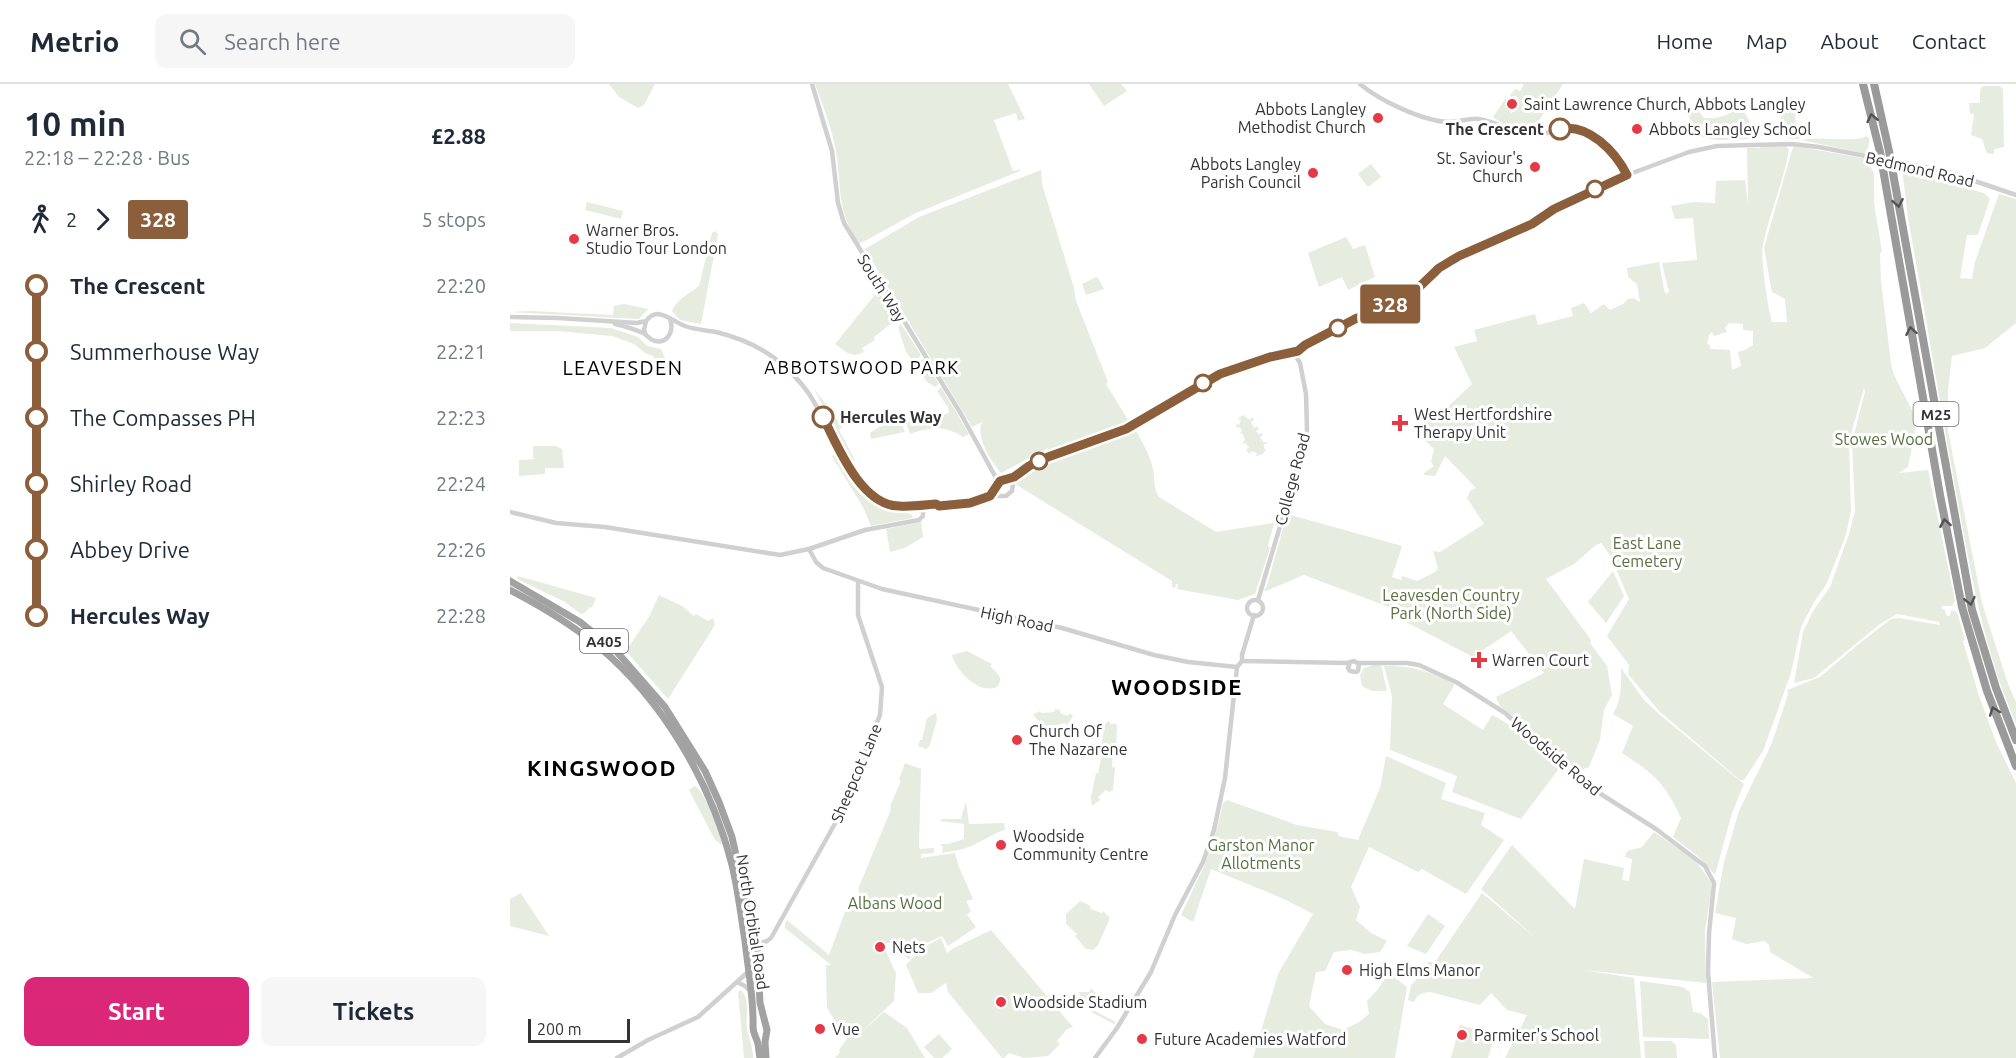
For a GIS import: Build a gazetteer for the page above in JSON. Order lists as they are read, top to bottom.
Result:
{
  "streets": {
    "highway": ["M25", "A405", "North Orbital Road"],
    "street": [
      "Bedmond Road",
      "South Way",
      "College Road",
      "High Road",
      "Woodside Road",
      "Sheepcot Lane"
    ]
  },
  "crossings": [
    ["Bedmond Road", "South Way"],
    ["Bedmond Road", "College Road"],
    ["High Road", "Sheepcot Lane"],
    ["Sheepcot Lane", "North Orbital Road"]
  ],
  "districts": [
    "LEAVESDEN",
    "ABBOTSWOOD PARK",
    "WOODSIDE",
    "KINGSWOOD"
  ],
  "parks": [
    "Stowes Wood",
    "East Lane Cemetery",
    "Leavesden Country Park (North Side)",
    "Garston Manor Allotments",
    "Albans Wood"
  ],
  "places": {
    "other": [
      "Saint Lawrence Church, Abbots Langley",
      "Abbots Langley Methodist Church",
      "The Crescent",
      "Abbots Langley School",
      "St. Saviour's Church",
      "Abbots Langley Parish Council",
      "Warner Bros. Studio Tour London",
      "Hercules Way",
      "Church Of The Nazarene",
      "Woodside Community Centre",
      "Nets",
      "High Elms Manor",
      "Woodside Stadium",
      "Vue",
      "Parmiter's School",
      "Future Academies Watford"
    ],
    "health": ["West Hertfordshire Therapy Unit", "Warren Court"]
  },
  "lines": ["bus line 328"],
  "scale_bar": "200 m",
  "page": {
    "header": "Metrio",
    "search": "Search here",
    "nav": [
      "Home",
      "Map",
      "About",
      "Contact"
    ],
    "heading": ["10 min", "22:18 – 22:28 · Bus", "£2.88"],
    "on_map": "328",
    "legs": ["2", "328", "5 stops"],
    "list": [
      {
        "name": "The Crescent",
        "value": "22:20"
      },
      {
        "name": "Summerhouse Way",
        "value": "22:21"
      },
      {
        "name": "The Compasses PH",
        "value": "22:23"
      },
      {
        "name": "Shirley Road",
        "value": "22:24"
      },
      {
        "name": "Abbey Drive",
        "value": "22:26"
      },
      {
        "name": "Hercules Way",
        "value": "22:28"
      }
    ],
    "buttons": ["Start", "Tickets"],
    "scale": "200 m"
  }
}
